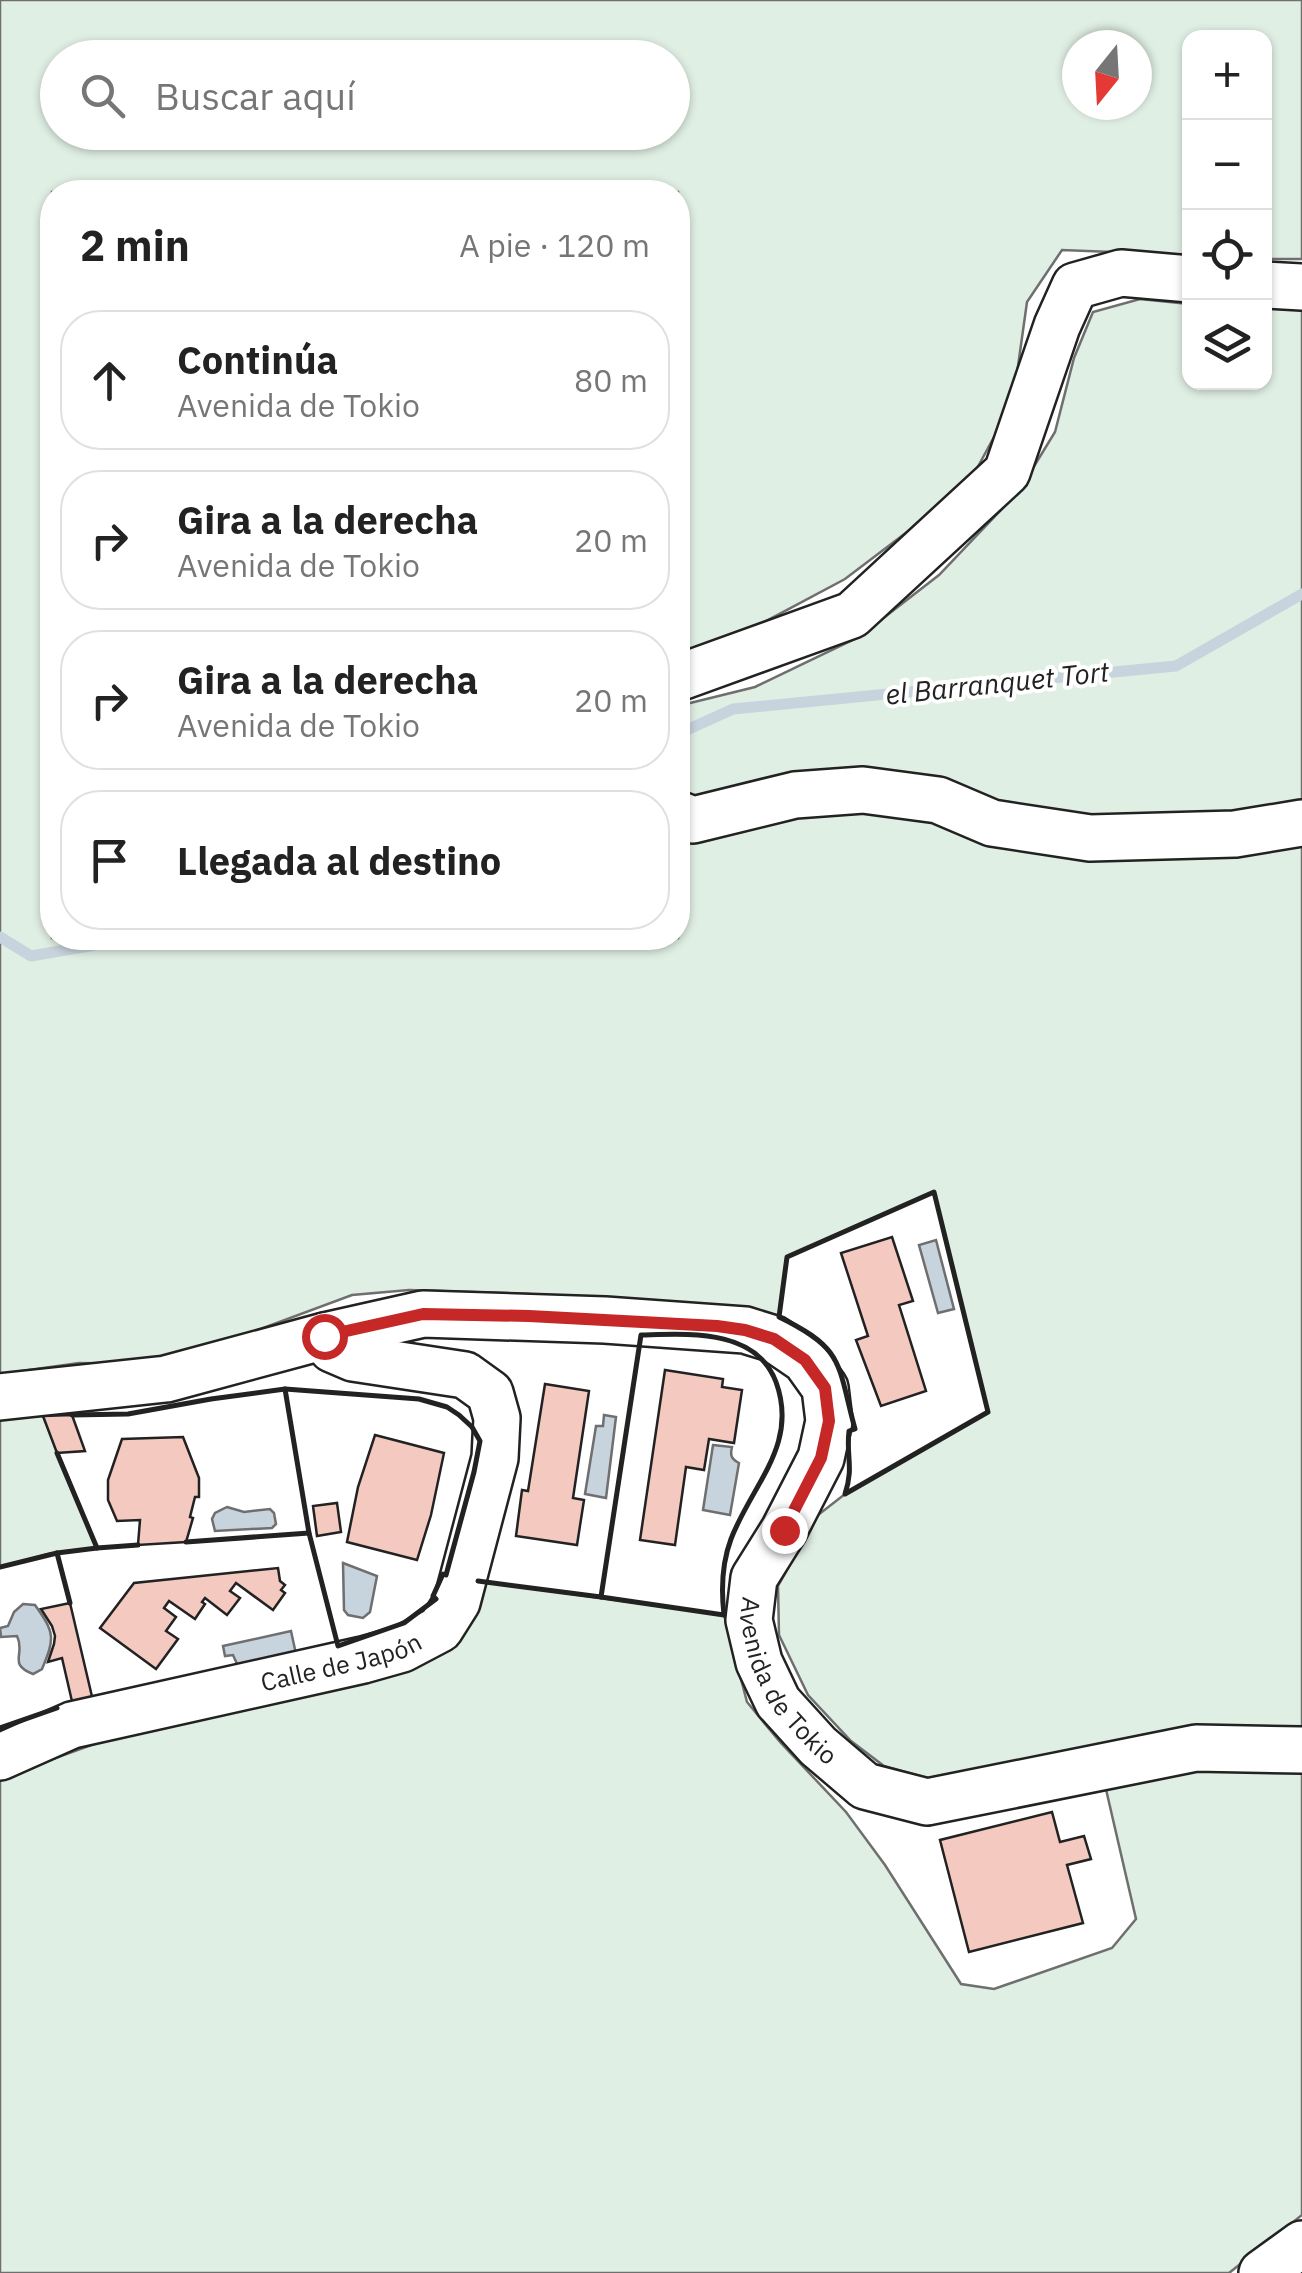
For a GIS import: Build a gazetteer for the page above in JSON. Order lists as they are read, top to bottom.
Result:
{
  "streets": {
    "street": ["Calle de Japón", "Avenida de Tokio"]
  },
  "crossings": [
    ["Calle de Japón", "Avenida de Tokio"]
  ],
  "water": ["el Barranquet Tort"],
  "north": "bottom",
  "page": {
    "map_buttons": ["+", "−"],
    "search": "Buscar aquí",
    "heading": ["2 min", "A pie · 120 m"],
    "list": [
      ["Continúa", "Avenida de Tokio", "80 m"],
      ["Gira a la derecha", "Avenida de Tokio", "20 m"],
      ["Gira a la derecha", "Avenida de Tokio", "20 m"],
      "Llegada al destino"
    ]
  }
}
